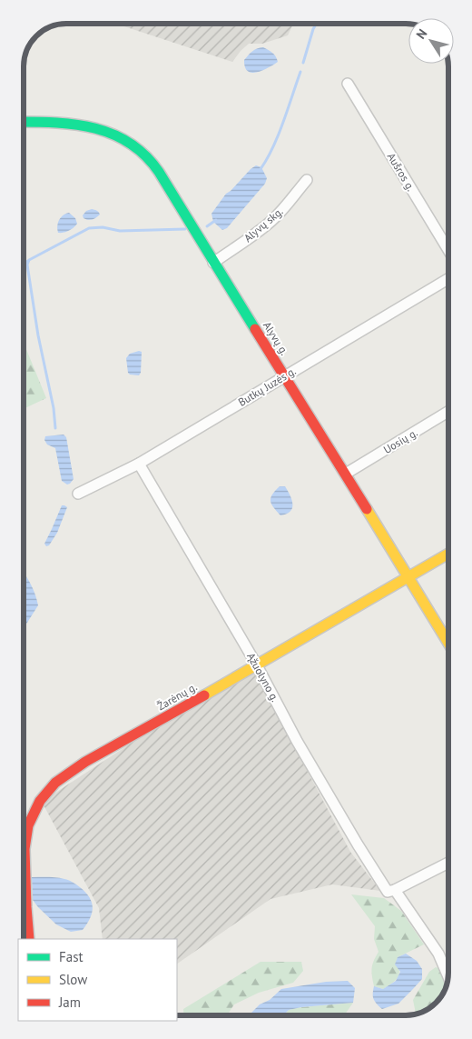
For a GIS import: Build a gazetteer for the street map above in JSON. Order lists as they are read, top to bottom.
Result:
{
  "streets": {
    "street": [
      "Aušros g.",
      "Alyvų skg.",
      "Alyvų g.",
      "Butkų Juzės g.",
      "Uosių g.",
      "Ąžuolyno g.",
      "Žarėnų g."
    ]
  },
  "crossings": [
    ["Alyvų skg.", "Alyvų g."],
    ["Alyvų g.", "Butkų Juzės g."],
    ["Alyvų g.", "Uosių g."],
    ["Alyvų g.", "Žarėnų g."],
    ["Butkų Juzės g.", "Ąžuolyno g."],
    ["Ąžuolyno g.", "Žarėnų g."]
  ],
  "legend": ["Fast", "Slow", "Jam"],
  "north": "top left"
}
